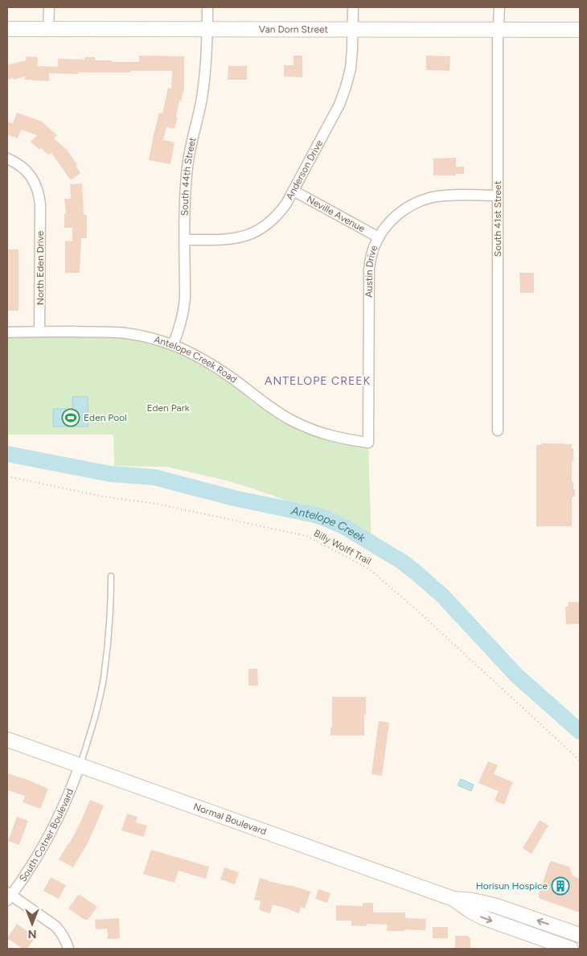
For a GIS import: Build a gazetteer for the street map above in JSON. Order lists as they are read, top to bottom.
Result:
{
  "streets": {
    "main road": ["Van Dorn Street", "Normal Boulevard"],
    "street": [
      "Anderson Drive",
      "South 44th Street",
      "Neville Avenue",
      "South 41st Street",
      "North Eden Drive",
      "Austin Drive",
      "Antelope Creek Road",
      "South Cotner Boulevard"
    ],
    "path": ["Billy Wolff Trail"]
  },
  "crossings": [
    ["Van Dorn Street", "Anderson Drive"],
    ["Van Dorn Street", "South 44th Street"],
    ["Van Dorn Street", "South 41st Street"],
    ["Anderson Drive", "South 44th Street"],
    ["Anderson Drive", "Neville Avenue"],
    ["South 44th Street", "Antelope Creek Road"],
    ["Neville Avenue", "Austin Drive"],
    ["South 41st Street", "Austin Drive"],
    ["North Eden Drive", "Antelope Creek Road"],
    ["Austin Drive", "Antelope Creek Road"],
    ["Normal Boulevard", "South Cotner Boulevard"]
  ],
  "districts": ["ANTELOPE CREEK"],
  "water": ["Antelope Creek"],
  "parks": ["Eden Park"],
  "places": {
    "sports": ["Eden Pool"],
    "building": ["Horisun Hospice"]
  },
  "north": "bottom"
}
